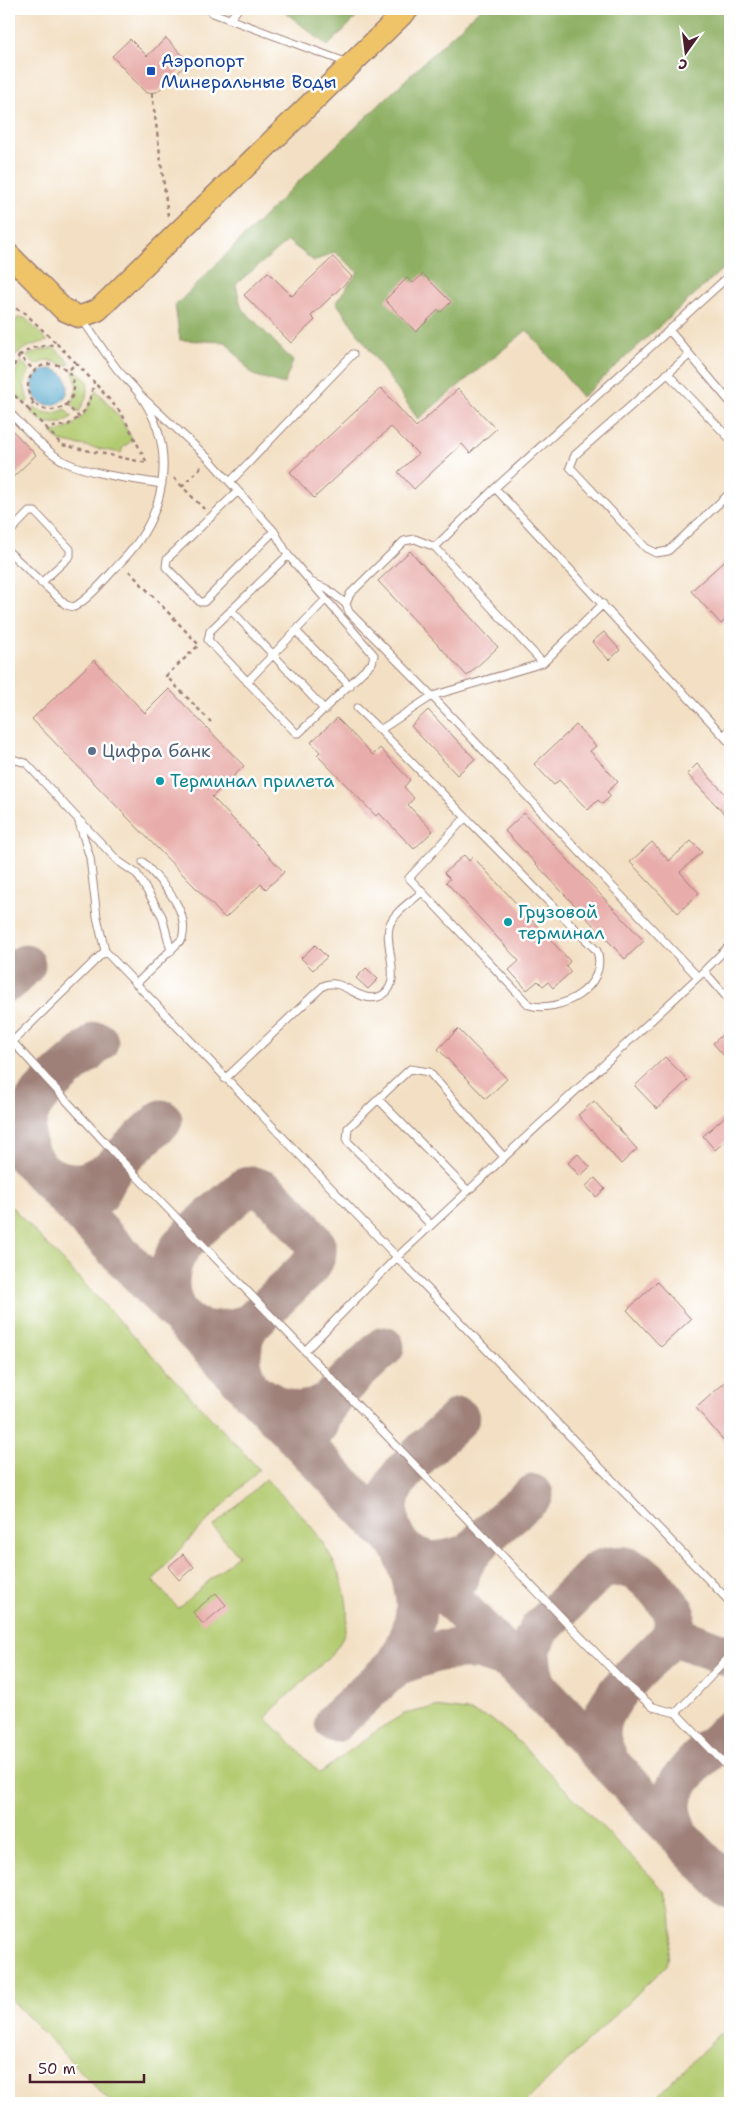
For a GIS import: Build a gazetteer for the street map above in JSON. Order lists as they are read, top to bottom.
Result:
{
  "places": {
    "transit": ["Аэропорт Минеральные Воды"],
    "other": ["Цифра банк", "Терминал прилета", "Грузовой терминал"]
  },
  "scale_bar": "50 m",
  "north": "bottom"
}
